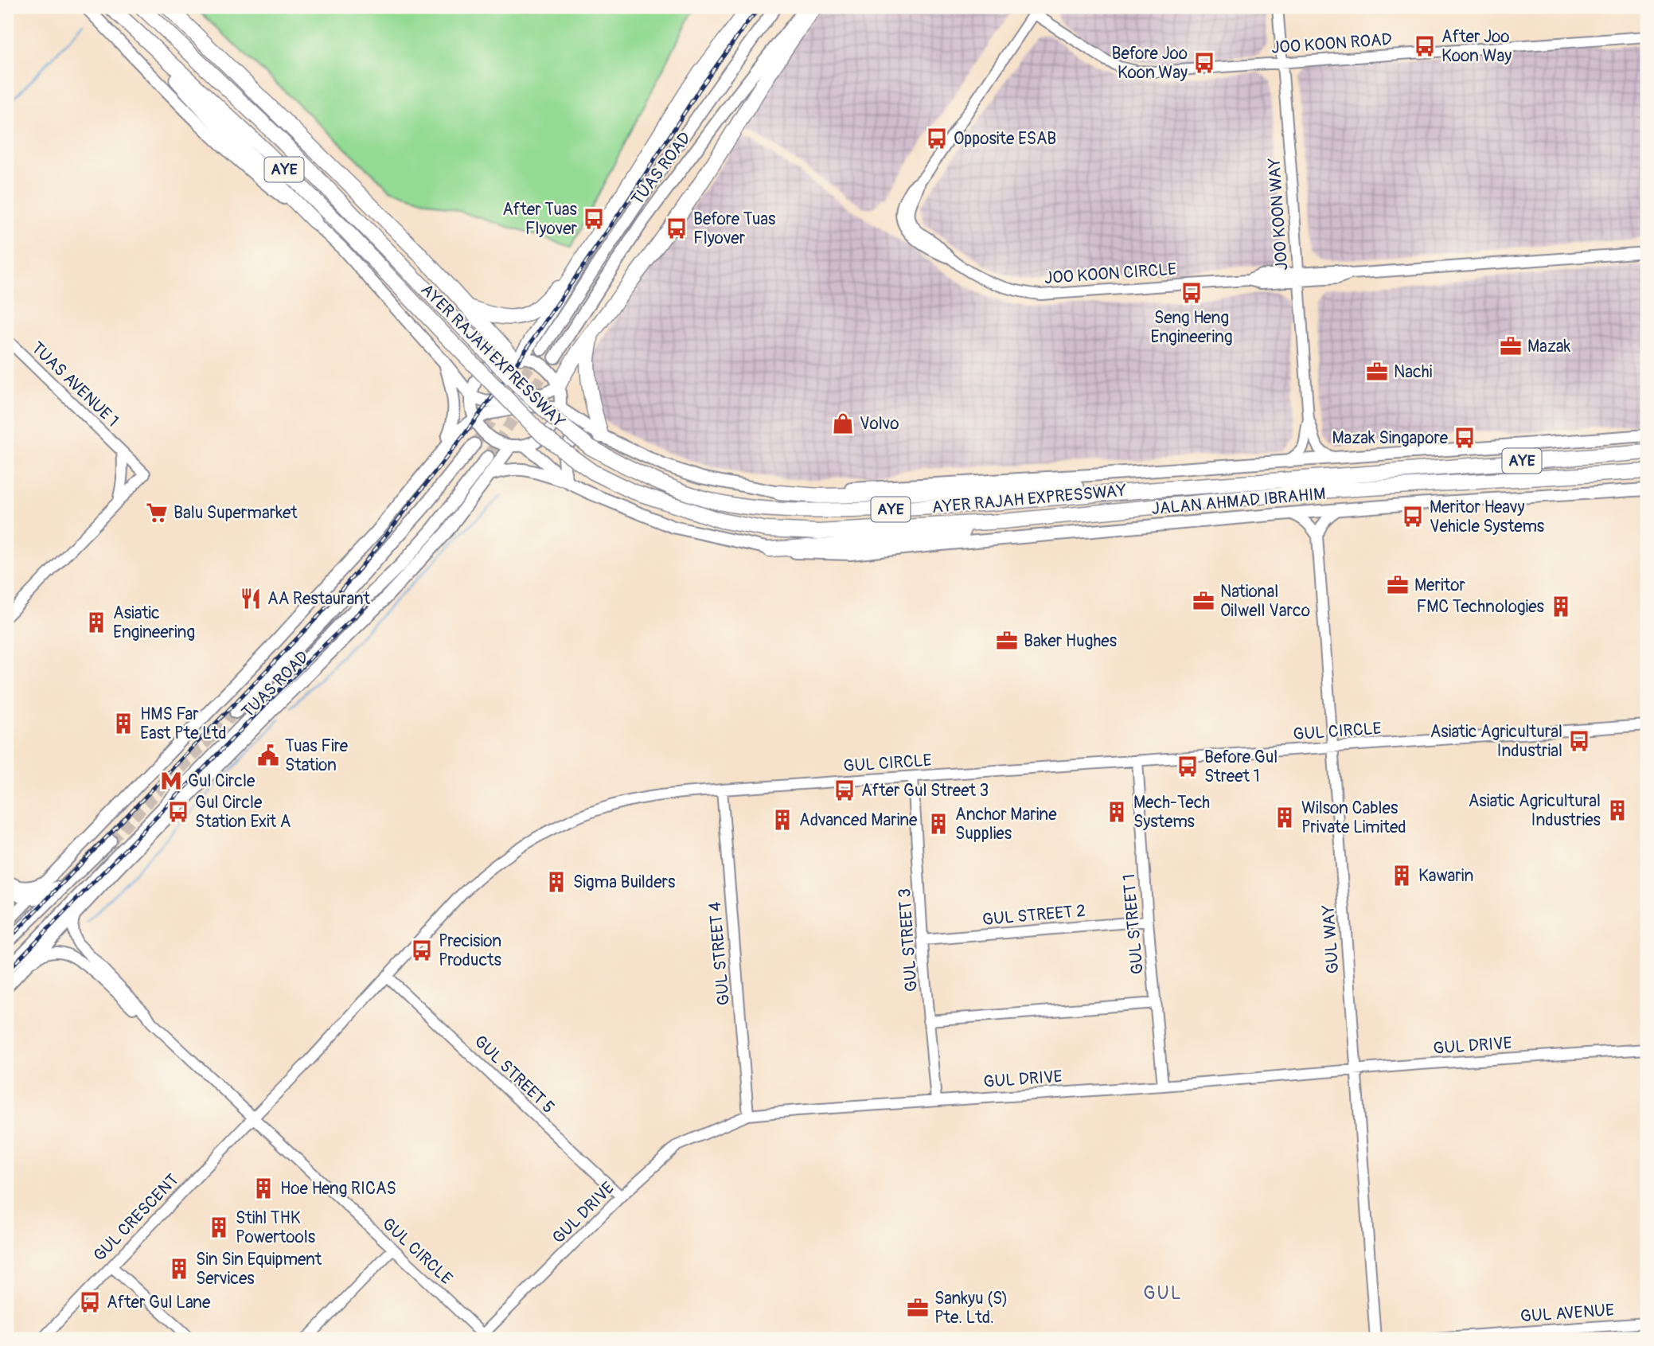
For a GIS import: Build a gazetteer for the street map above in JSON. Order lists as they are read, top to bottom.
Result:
{
  "streets": {
    "highway": ["AYE", "AYER RAJAH EXPRESSWAY"],
    "main road": ["TUAS ROAD", "JALAN AHMAD IBRAHIM"],
    "street": [
      "JOO KOON ROAD",
      "JOO KOON WAY",
      "JOO KOON CIRCLE",
      "TUAS AVENUE 1",
      "GUL CIRCLE",
      "GUL STREET 2",
      "GUL STREET 1",
      "GUL WAY",
      "GUL STREET 3",
      "GUL STREET 4",
      "GUL DRIVE",
      "GUL STREET 5",
      "GUL CRESCENT",
      "GUL AVENUE"
    ]
  },
  "crossings": [
    ["JOO KOON ROAD", "JOO KOON WAY"],
    ["JOO KOON ROAD", "JOO KOON CIRCLE"],
    ["TUAS ROAD", "GUL CIRCLE"],
    ["JOO KOON WAY", "JOO KOON CIRCLE"],
    ["JOO KOON WAY", "JALAN AHMAD IBRAHIM"],
    ["GUL CIRCLE", "GUL STREET 1"],
    ["GUL CIRCLE", "GUL WAY"],
    ["GUL CIRCLE", "GUL STREET 3"],
    ["GUL CIRCLE", "GUL STREET 4"],
    ["GUL CIRCLE", "GUL DRIVE"],
    ["GUL CIRCLE", "GUL STREET 5"],
    ["GUL CIRCLE", "GUL CRESCENT"],
    ["GUL STREET 2", "GUL STREET 1"],
    ["GUL STREET 2", "GUL STREET 3"],
    ["GUL STREET 1", "GUL DRIVE"],
    ["GUL WAY", "GUL DRIVE"],
    ["GUL STREET 3", "GUL DRIVE"],
    ["GUL STREET 4", "GUL DRIVE"],
    ["GUL DRIVE", "GUL STREET 5"]
  ],
  "districts": ["GUL"],
  "places": {
    "bus stop": [
      "After Joo Koon Way",
      "Before Joo Koon Way",
      "Opposite ESAB",
      "After Tuas Flyover",
      "Before Tuas Flyover",
      "Seng Heng Engineering",
      "Mazak Singapore",
      "Meritor Heavy Vehicle Systems",
      "Asiatic Agricultural Industrial",
      "Before Gul Street 1",
      "After Gul Street 3",
      "Gul Circle Station Exit A",
      "Precision Products",
      "After Gul Lane"
    ],
    "office": [
      "Mazak",
      "Nachi",
      "Meritor",
      "National Oilwell Varco",
      "Baker Hughes",
      "Sankyu (S) Pte. Ltd."
    ],
    "shop": ["Volvo"],
    "supermarket": ["Balu Supermarket"],
    "restaurant": ["AA Restaurant"],
    "building": [
      "FMC Technologies",
      "Asiatic Engineering",
      "HMS Far East Pte Ltd",
      "Asiatic Agricultural Industries",
      "Mech-Tech Systems",
      "Wilson Cables Private Limited",
      "Advanced Marine",
      "Anchor Marine Supplies",
      "Kawarin",
      "Sigma Builders",
      "Hoe Heng RICAS",
      "Stihl THK Powertools",
      "Sin Sin Equipment Services"
    ],
    "public building": ["Tuas Fire Station"],
    "metro station": ["Gul Circle"]
  }
}
